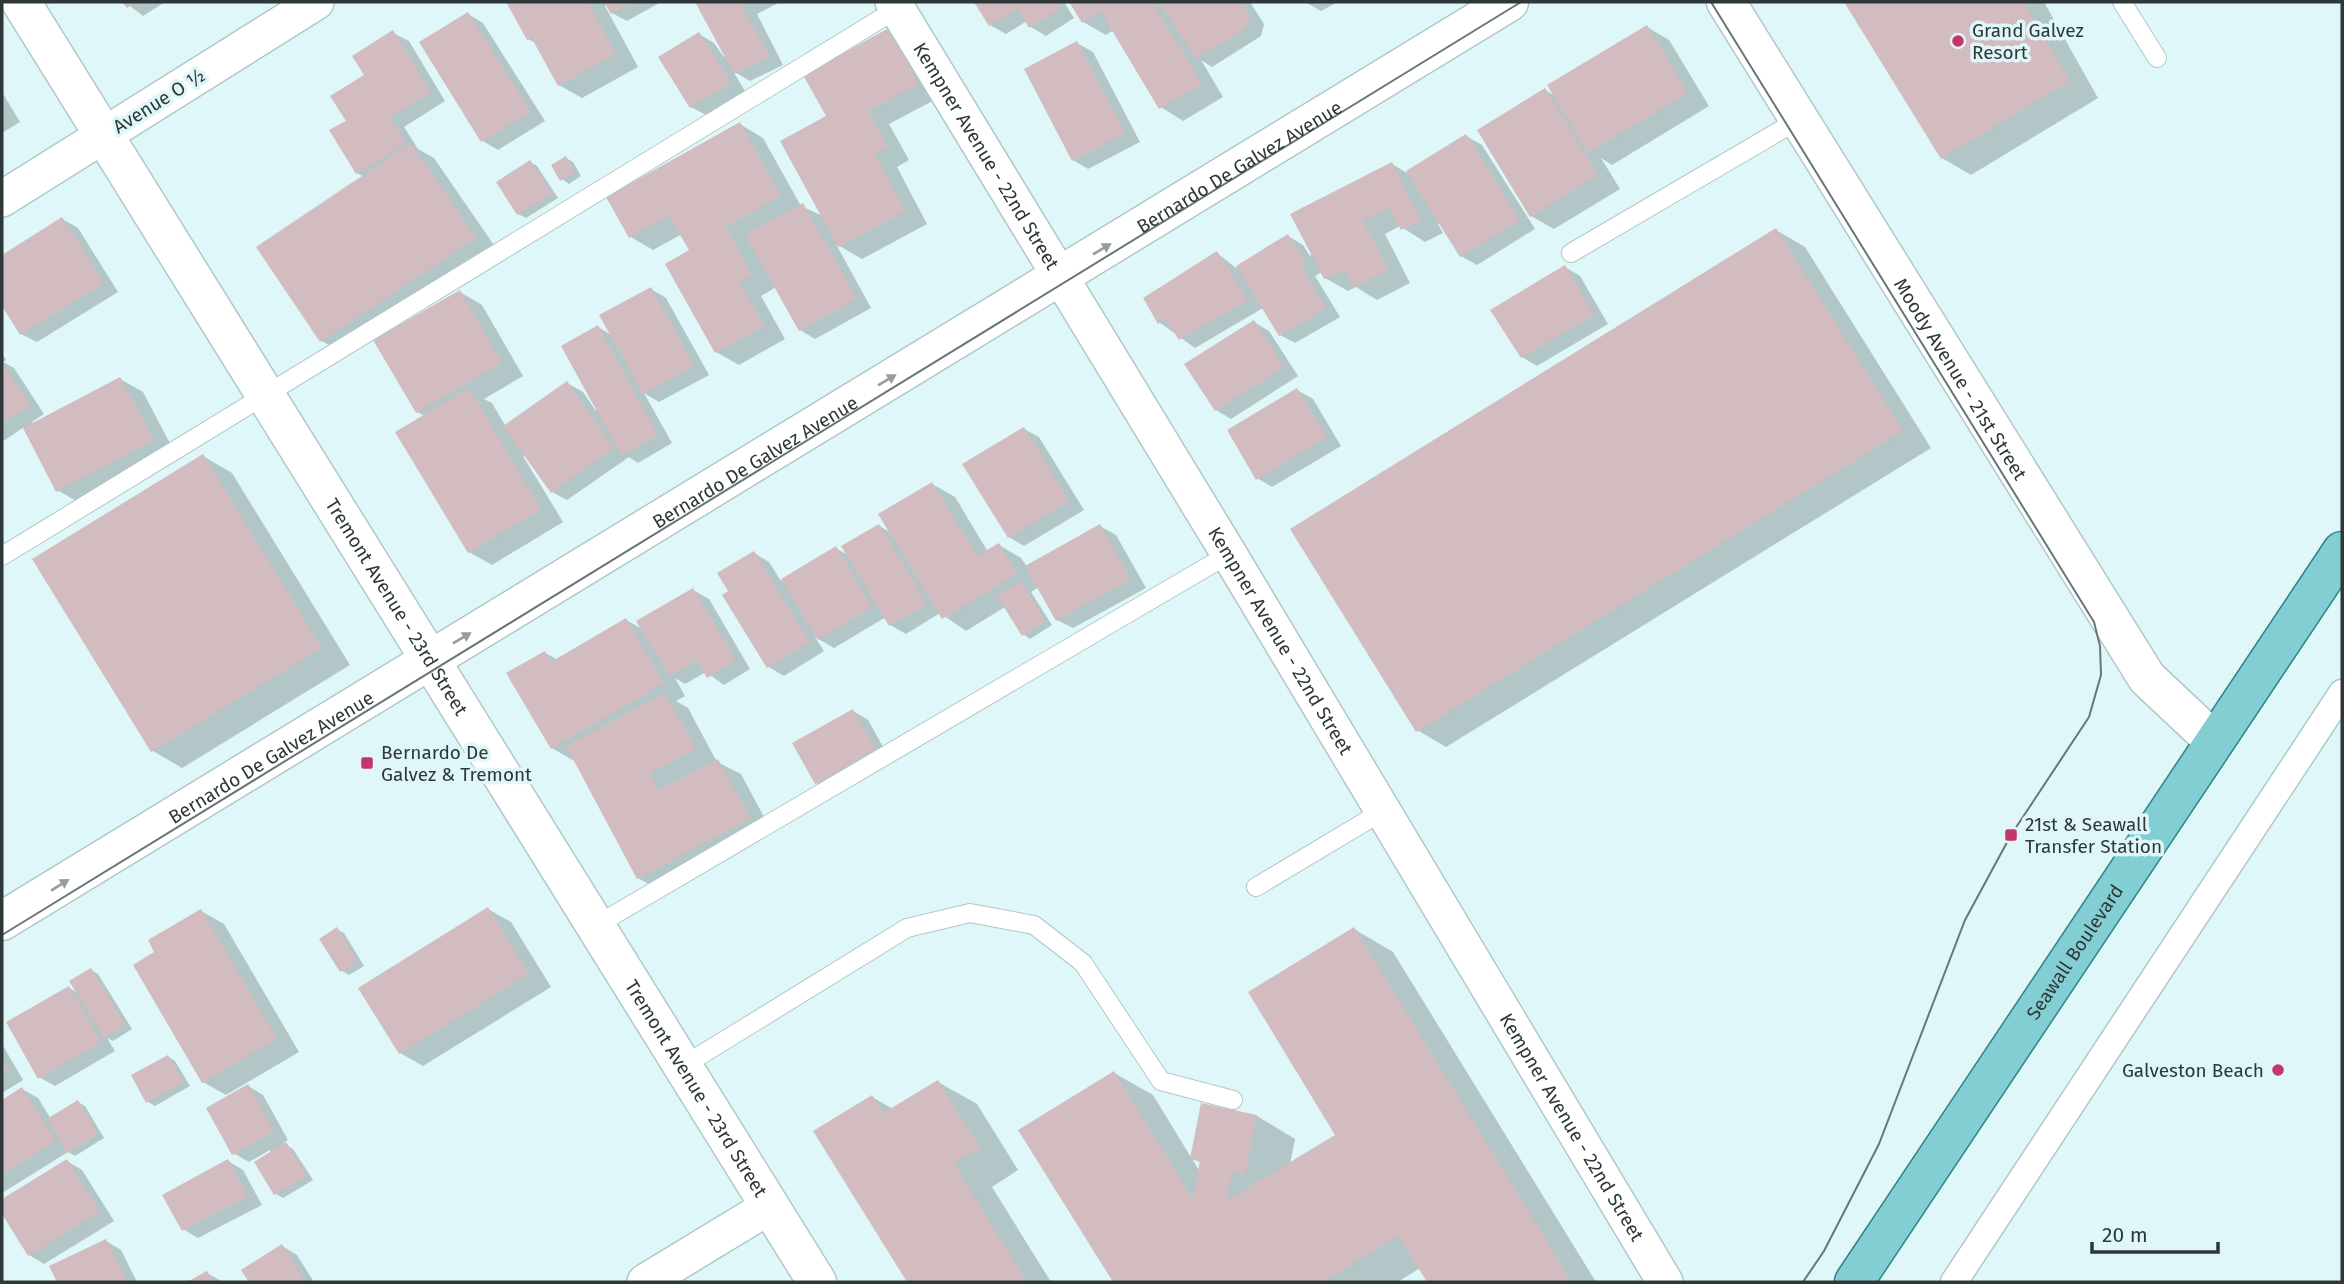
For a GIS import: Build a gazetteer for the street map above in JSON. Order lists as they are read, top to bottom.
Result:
{
  "streets": {
    "main road": [
      "Bernardo De Galvez Avenue",
      "Moody Avenue - 21st Street",
      "Tremont Avenue - 23rd Street",
      "Seawall Boulevard"
    ],
    "street": ["Avenue O ½", "Kempner Avenue - 22nd Street"]
  },
  "crossings": [
    ["Avenue O ½", "Tremont Avenue - 23rd Street"],
    ["Kempner Avenue - 22nd Street", "Bernardo De Galvez Avenue"],
    ["Bernardo De Galvez Avenue", "Tremont Avenue - 23rd Street"],
    ["Moody Avenue - 21st Street", "Seawall Boulevard"]
  ],
  "one_way": ["Bernardo De Galvez Avenue"],
  "places": {
    "other": ["Grand Galvez Resort", "Galveston Beach"],
    "transit": ["Bernardo De Galvez & Tremont", "21st & Seawall Transfer Station"]
  },
  "scale_bar": "20 m"
}
